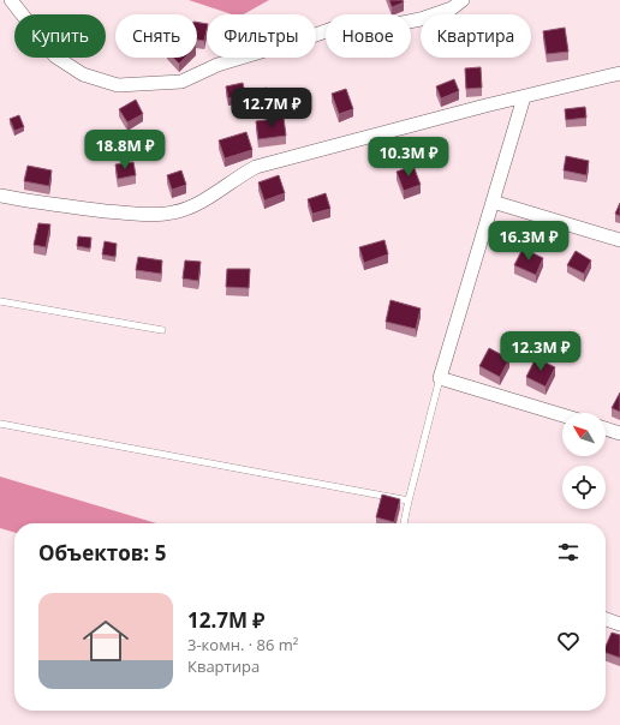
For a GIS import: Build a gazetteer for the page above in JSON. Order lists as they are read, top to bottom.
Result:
{
  "north": "top left",
  "page": {
    "chip": [
      "Купить",
      "Снять",
      "Фильтры",
      "Новое",
      "Квартира"
    ],
    "price": [
      "12.7M ₽",
      "18.8M ₽",
      "10.3M ₽",
      "16.3M ₽",
      "12.3M ₽"
    ],
    "heading": "Объектов: 5",
    "list": [
      {
        "name": "12.7M ₽",
        "note": "3-комн. · 86 m² · Квартира"
      }
    ]
  }
}
